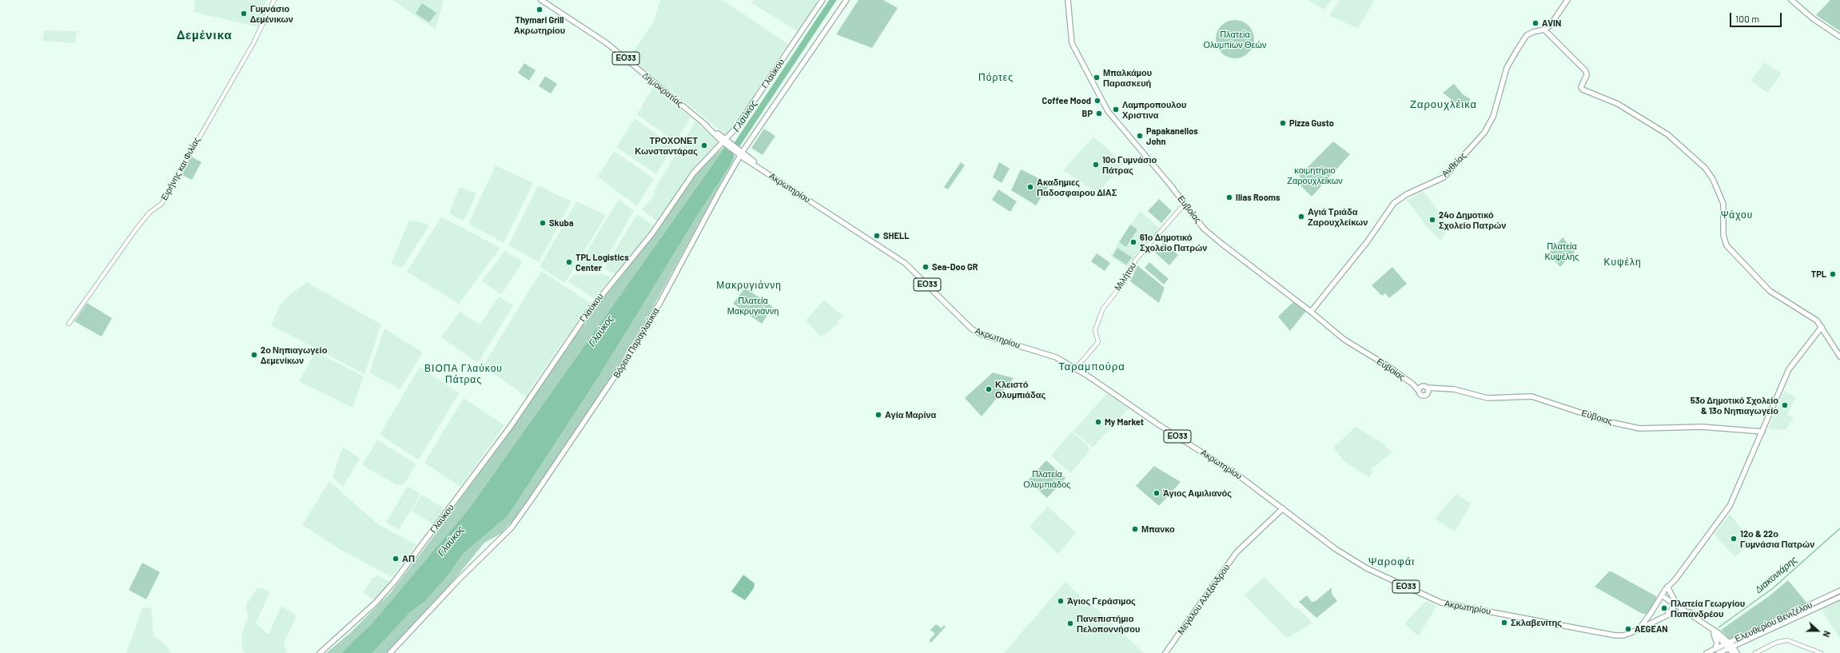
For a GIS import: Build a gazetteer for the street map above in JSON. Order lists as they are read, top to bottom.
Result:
{
  "streets": {
    "main road": [
      "ΕΟ33",
      "Γλαύκου",
      "Δημοκρατίας",
      "Ανθείας",
      "Ακρωτηρίου",
      "Ευβοίας",
      "Βόρεια Παραγλαύκια",
      "Εύβοιας",
      "Μεγάλου Αλεξάνδρου",
      "Ελευθερίου Βενιζέλου"
    ],
    "street": ["Ειρήνης και Φιλίας", "Μιλήτου"]
  },
  "crossings": [
    ["ΕΟ33", "Ακρωτηρίου"],
    ["Γλαύκου", "Δημοκρατίας"],
    ["Γλαύκου", "Ακρωτηρίου"],
    ["Δημοκρατίας", "Ακρωτηρίου"],
    ["Ανθείας", "Ευβοίας"],
    ["Ακρωτηρίου", "Μιλήτου"],
    ["Ακρωτηρίου", "Βόρεια Παραγλαύκια"],
    ["Ακρωτηρίου", "Μεγάλου Αλεξάνδρου"],
    ["Ευβοίας", "Μιλήτου"]
  ],
  "districts": [
    "Δεμένικα",
    "Πόρτες",
    "Ζαρουχλέικα",
    "Ψάχου",
    "Κυψέλη",
    "Μακρυγιάννη",
    "Ταραμπούρα",
    "ΒΙΟΠΑ Γλαύκου Πάτρας",
    "Ψαροφάι"
  ],
  "water": ["Γλαύκος", "Διακονιάρης"],
  "parks": [
    "Πλατεία Ολυμπίων Θεών",
    "κοιμητήριο Ζαρουχλεΐκων",
    "Πλατεία Κυψέλης",
    "Πλατεία Μακρυγιάννη",
    "Πλατεία Ολυμπιάδος"
  ],
  "places": [
    "Thymari Grill Ακρωτηρίου",
    "Γυμνάσιο Δεμένικων",
    "AVIN",
    "Μπαλκάμου Παρασκευή",
    "Coffee Mood",
    "Λαμπροπουλου Χριστινα",
    "BP",
    "Pizza Gusto",
    "Papakanellos John",
    "ΤΡΟΧΟΝΕΤ Κωνσταντάρας",
    "10ο Γυμνάσιο Πάτρας",
    "Ακαδημιες Παδοσφαιρου ΔΙΑΣ",
    "Ilias Rooms",
    "Αγιά Τριάδα Ζαρουχλείκων",
    "24ο Δημοτικό Σχολείο Πατρών",
    "Skuba",
    "SHELL",
    "61ο Δημοτικό Σχολείο Πατρών",
    "TPL Logistics Center",
    "Sea-Doo GR",
    "TPL",
    "2ο Νηπιαγωγείο Δεμενίκων",
    "Κλειστό Ολυμπιάδας",
    "53ο Δημοτικό Σχολείο & 13ο Νηπιαγωγείο",
    "Αγία Μαρίνα",
    "My Market",
    "Άγιος Αιμιλιανός",
    "Μπανκο",
    "12ο & 22ο Γυμνάσια Πατρών",
    "ΑΠ",
    "Άγιος Γεράσιμος",
    "Πλατεία Γεωργίου Παπανδρέου",
    "Σκλαβενίτης",
    "Πανεπιστήμιο Πελοποννήσου",
    "AEGEAN"
  ],
  "scale_bar": "100 m",
  "north": "right"
}
